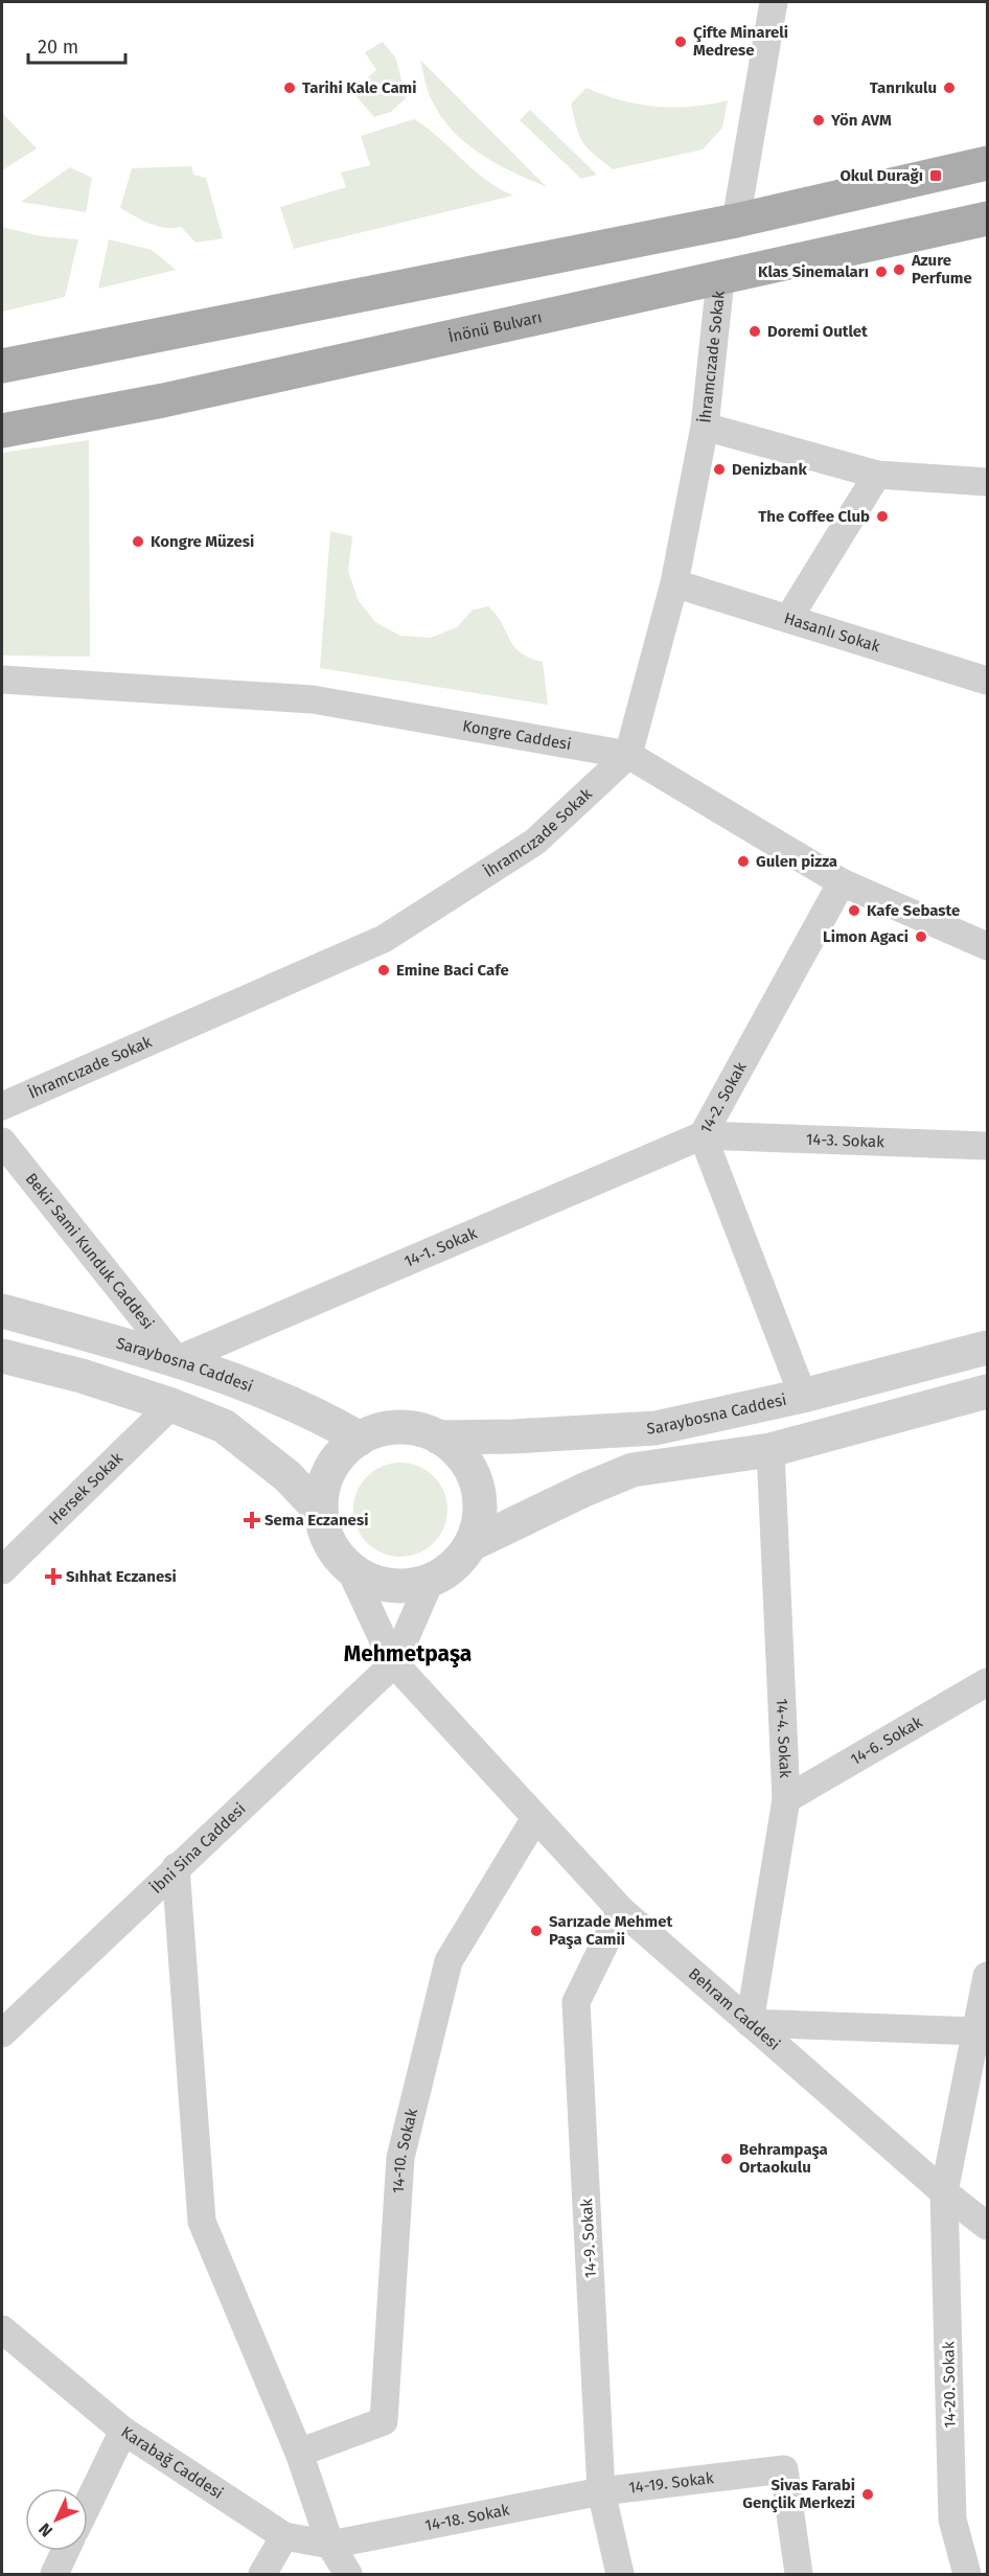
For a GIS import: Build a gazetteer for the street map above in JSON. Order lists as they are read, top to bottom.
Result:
{
  "streets": {
    "main road": ["İnönü Bulvarı"],
    "street": [
      "İhramcızade Sokak",
      "Hasanlı Sokak",
      "Kongre Caddesi",
      "14-2. Sokak",
      "14-3. Sokak",
      "14-1. Sokak",
      "Bekir Sami Kunduk Caddesi",
      "Saraybosna Caddesi",
      "Hersek Sokak",
      "14-4. Sokak",
      "14-6. Sokak",
      "İbni Sina Caddesi",
      "Behram Caddesi",
      "14-10. Sokak",
      "14-9. Sokak",
      "14-20. Sokak",
      "Karabağ Caddesi",
      "14-19. Sokak",
      "14-18. Sokak"
    ]
  },
  "crossings": [
    ["İnönü Bulvarı", "İhramcızade Sokak"],
    ["İhramcızade Sokak", "Hasanlı Sokak"],
    ["İhramcızade Sokak", "Kongre Caddesi"],
    ["Kongre Caddesi", "14-2. Sokak"],
    ["14-2. Sokak", "14-3. Sokak"],
    ["14-2. Sokak", "14-1. Sokak"],
    ["14-2. Sokak", "Saraybosna Caddesi"],
    ["14-3. Sokak", "14-1. Sokak"],
    ["14-1. Sokak", "Bekir Sami Kunduk Caddesi"],
    ["14-1. Sokak", "Saraybosna Caddesi"],
    ["Bekir Sami Kunduk Caddesi", "Saraybosna Caddesi"],
    ["Saraybosna Caddesi", "Behram Caddesi"],
    ["14-4. Sokak", "14-6. Sokak"],
    ["14-4. Sokak", "Behram Caddesi"],
    ["İbni Sina Caddesi", "Behram Caddesi"],
    ["Behram Caddesi", "14-10. Sokak"],
    ["Behram Caddesi", "14-9. Sokak"],
    ["Behram Caddesi", "14-20. Sokak"],
    ["14-9. Sokak", "14-19. Sokak"],
    ["14-9. Sokak", "14-18. Sokak"],
    ["Karabağ Caddesi", "14-18. Sokak"],
    ["14-19. Sokak", "14-18. Sokak"]
  ],
  "districts": ["Mehmetpaşa"],
  "places": {
    "other": [
      "Çifte Minareli Medrese",
      "Tarihi Kale Cami",
      "Tanrıkulu",
      "Yön AVM",
      "Azure Perfume",
      "Klas Sinemaları",
      "Doremi Outlet",
      "Denizbank",
      "The Coffee Club",
      "Kongre Müzesi",
      "Gulen pizza",
      "Kafe Sebaste",
      "Limon Agaci",
      "Emine Baci Cafe",
      "Sarızade Mehmet Paşa Camii",
      "Behrampaşa Ortaokulu",
      "Sivas Farabi Gençlik Merkezi"
    ],
    "transit": ["Okul Durağı"],
    "health": ["Sema Eczanesi", "Sıhhat Eczanesi"]
  },
  "scale_bar": "20 m",
  "north": "bottom left"
}
